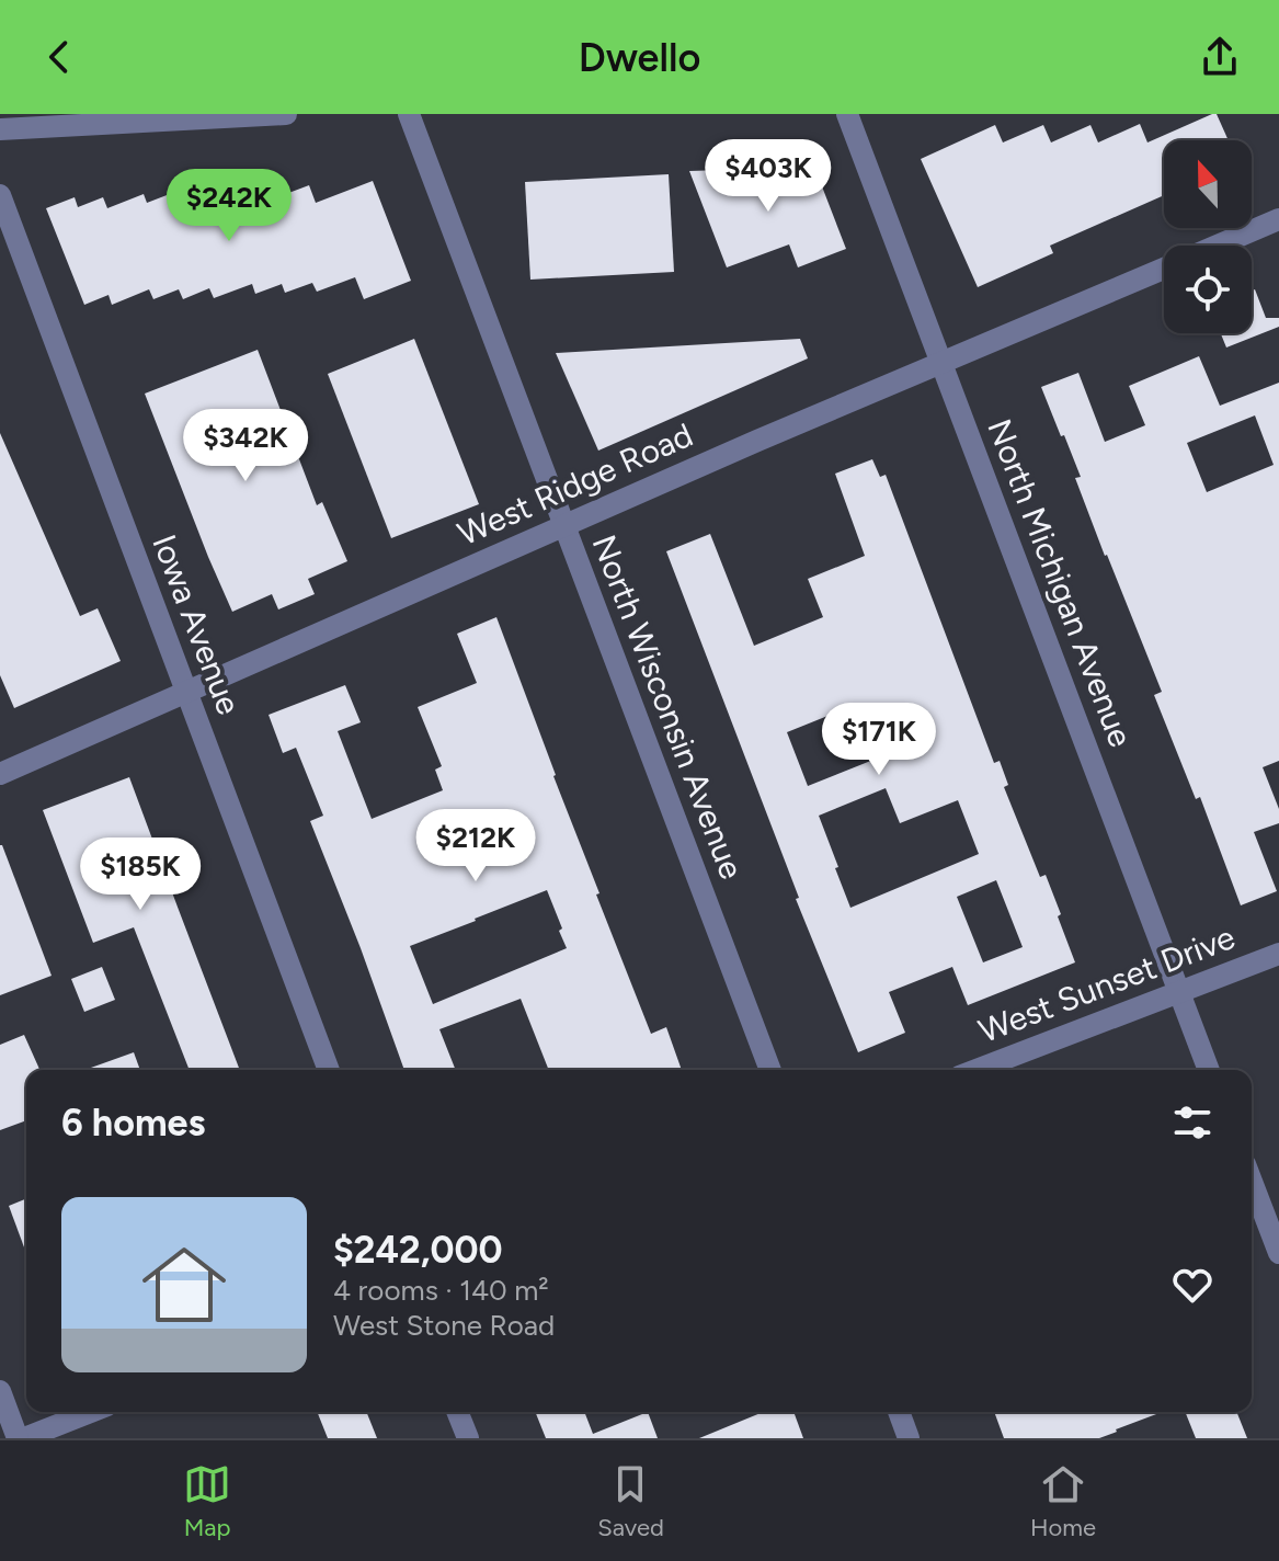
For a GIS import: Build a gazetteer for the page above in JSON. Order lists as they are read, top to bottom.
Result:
{
  "streets": {
    "street": [
      "West Ridge Road",
      "North Michigan Avenue",
      "Iowa Avenue",
      "North Wisconsin Avenue",
      "West Sunset Drive"
    ]
  },
  "crossings": [
    ["West Ridge Road", "North Michigan Avenue"],
    ["West Ridge Road", "Iowa Avenue"],
    ["West Ridge Road", "North Wisconsin Avenue"],
    ["North Michigan Avenue", "West Sunset Drive"]
  ],
  "north": "top",
  "page": {
    "header": "Dwello",
    "price": [
      "$403K",
      "$242K",
      "$342K",
      "$171K",
      "$212K",
      "$185K"
    ],
    "heading": "6 homes",
    "list": [
      {
        "name": "$242,000",
        "note": "4 rooms · 140 m² · West Stone Road"
      }
    ],
    "tabs": ["Map", "Saved", "Home"]
  }
}
